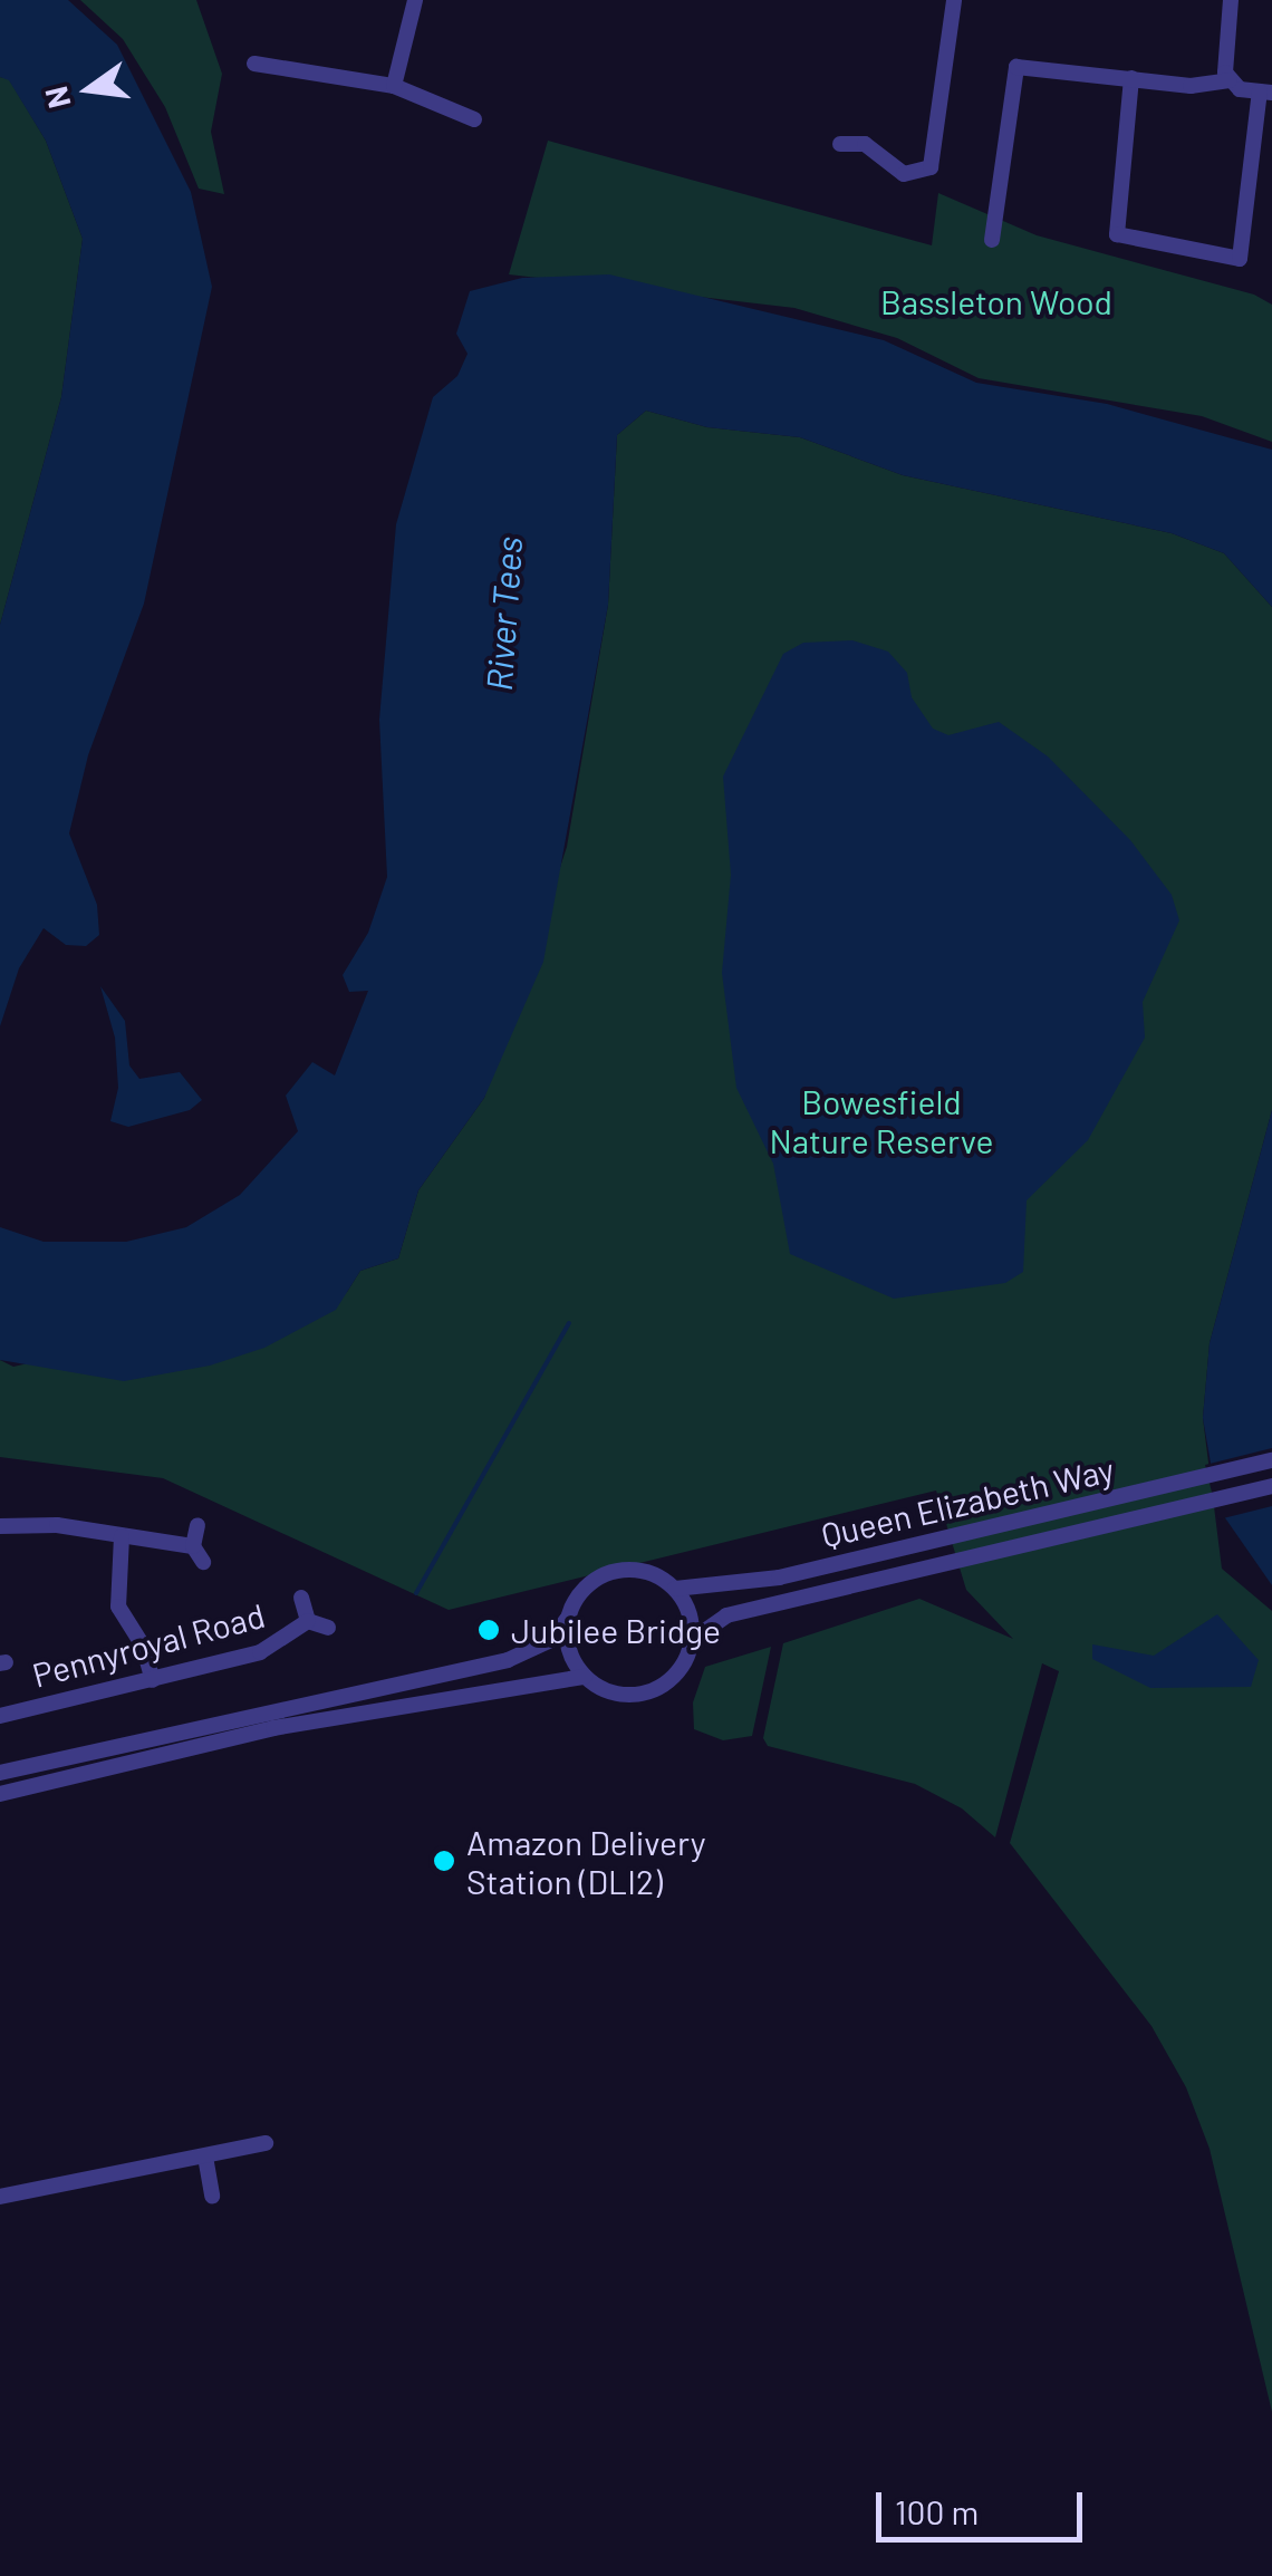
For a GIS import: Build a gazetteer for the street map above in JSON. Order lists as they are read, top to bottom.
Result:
{
  "streets": {
    "street": ["Queen Elizabeth Way", "Pennyroyal Road"]
  },
  "water": ["River Tees"],
  "parks": ["Bassleton Wood", "Bowesfield Nature Reserve"],
  "places": ["Jubilee Bridge", "Amazon Delivery Station (DLI2)"],
  "scale_bar": "100 m",
  "north": "left"
}
